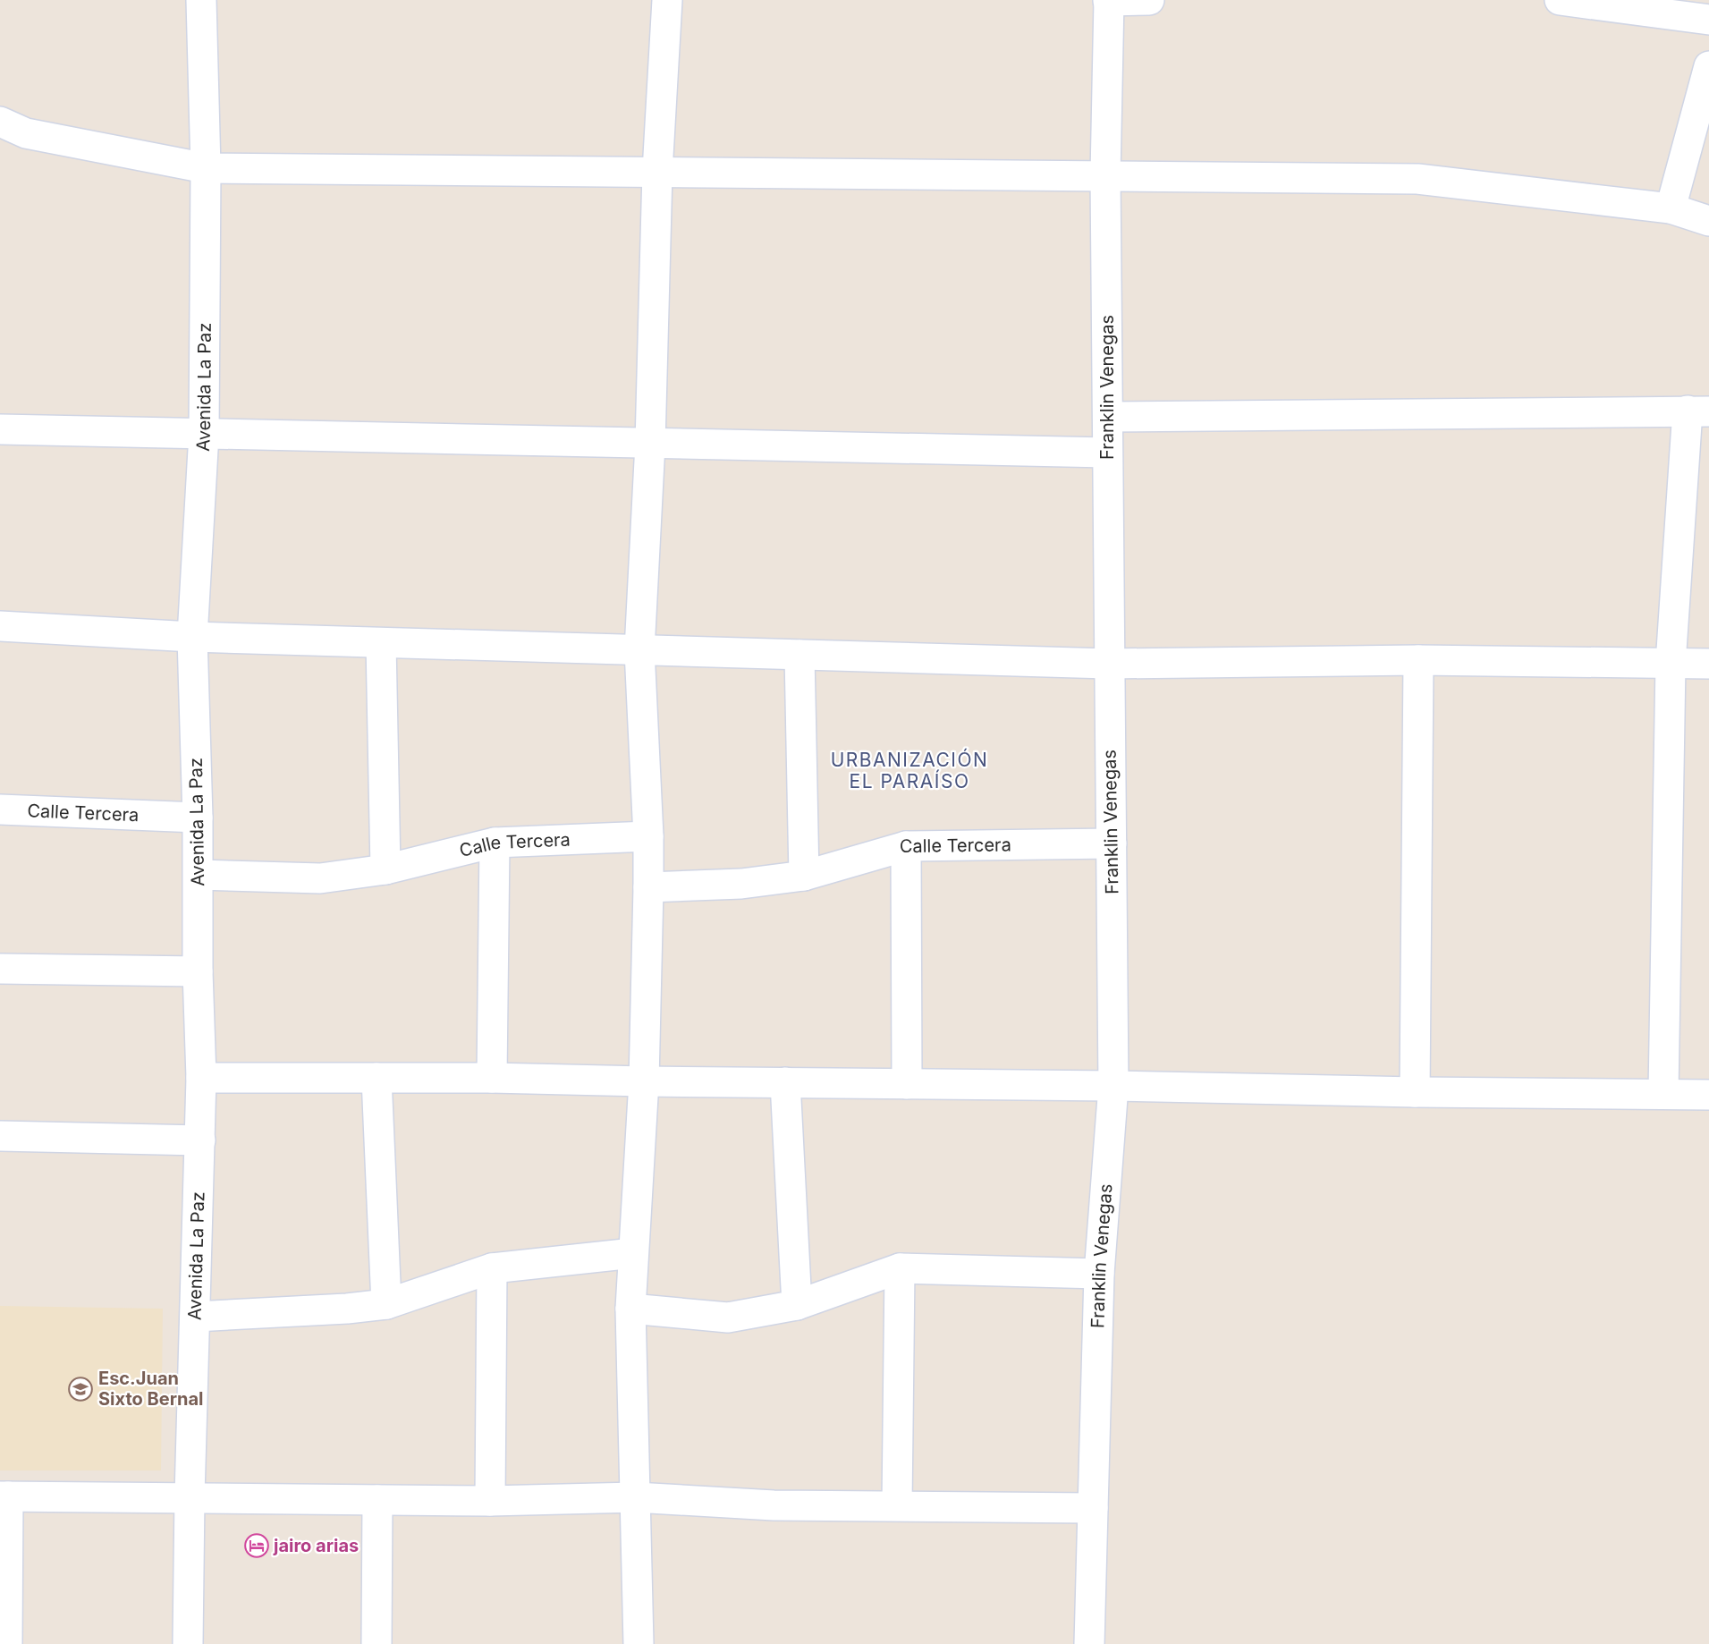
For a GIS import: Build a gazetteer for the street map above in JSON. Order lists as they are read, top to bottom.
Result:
{
  "streets": {
    "street": ["Avenida La Paz", "Franklin Venegas", "Calle Tercera"]
  },
  "crossings": [
    ["Avenida La Paz", "Calle Tercera"],
    ["Franklin Venegas", "Calle Tercera"]
  ],
  "districts": ["URBANIZACIÓN EL PARAÍSO"],
  "places": {
    "school or university": ["Esc.Juan Sixto Bernal"],
    "hotel": ["jairo arias"]
  }
}
